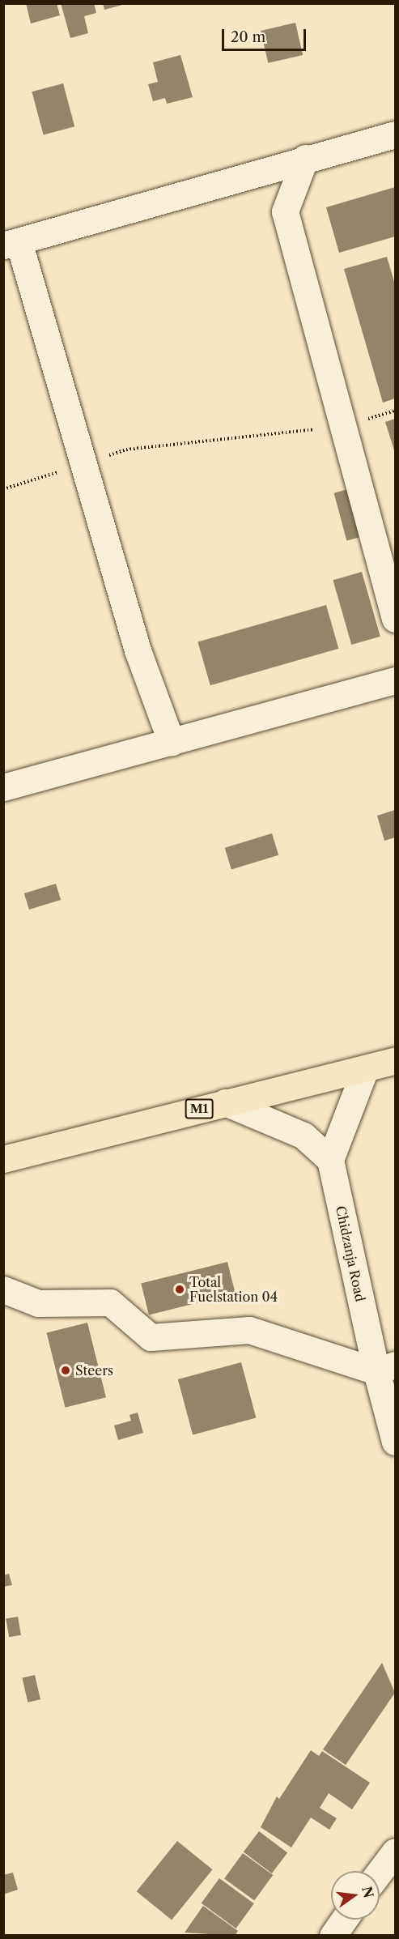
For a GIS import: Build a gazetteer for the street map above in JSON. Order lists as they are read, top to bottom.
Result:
{
  "streets": {
    "highway": ["M1"],
    "street": ["Chidzanja Road"]
  },
  "places": ["Total Fuelstation 04", "Steers"],
  "scale_bar": "20 m",
  "north": "right"
}
